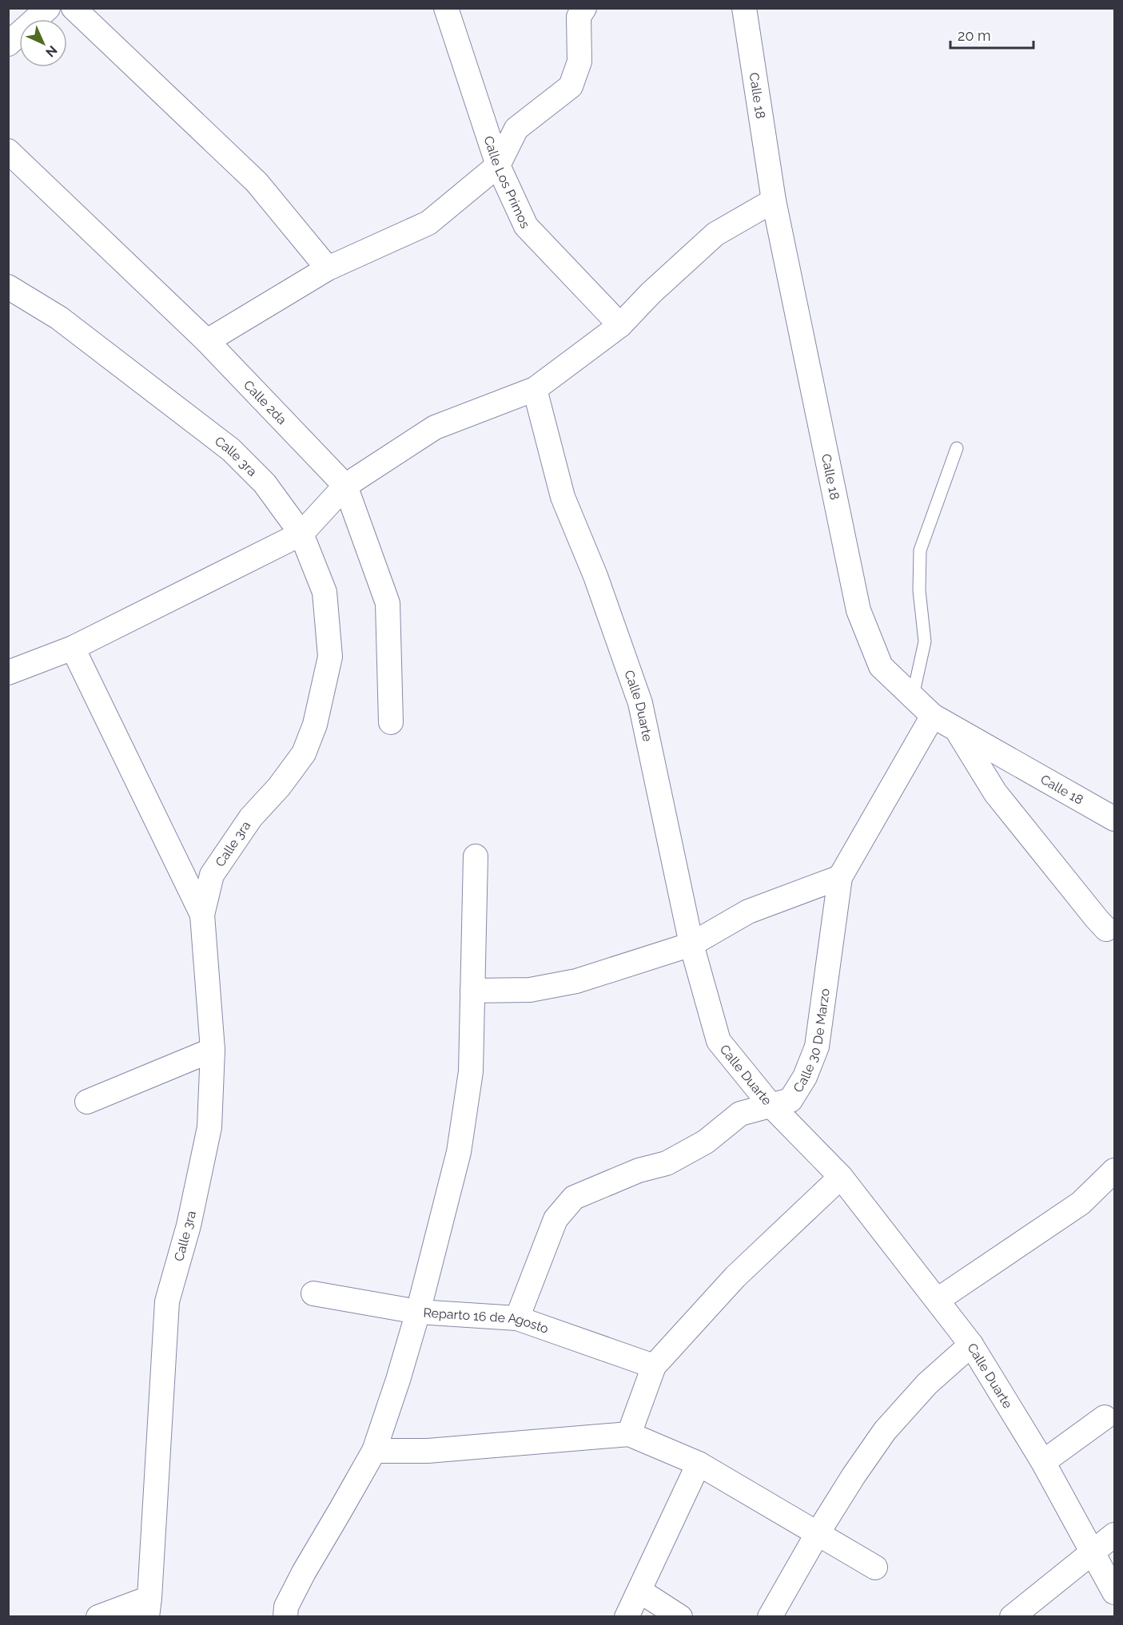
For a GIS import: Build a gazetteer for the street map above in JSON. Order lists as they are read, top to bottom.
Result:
{
  "streets": {
    "street": [
      "Calle 18",
      "Calle Los Primos",
      "Calle 2da",
      "Calle 3ra",
      "Calle Duarte",
      "Calle 30 De Marzo",
      "Reparto 16 de Agosto"
    ]
  },
  "crossings": [
    ["Calle 18", "Calle 30 De Marzo"],
    ["Calle Duarte", "Calle 30 De Marzo"],
    ["Calle 30 De Marzo", "Reparto 16 de Agosto"]
  ],
  "scale_bar": "20 m",
  "north": "bottom right"
}
